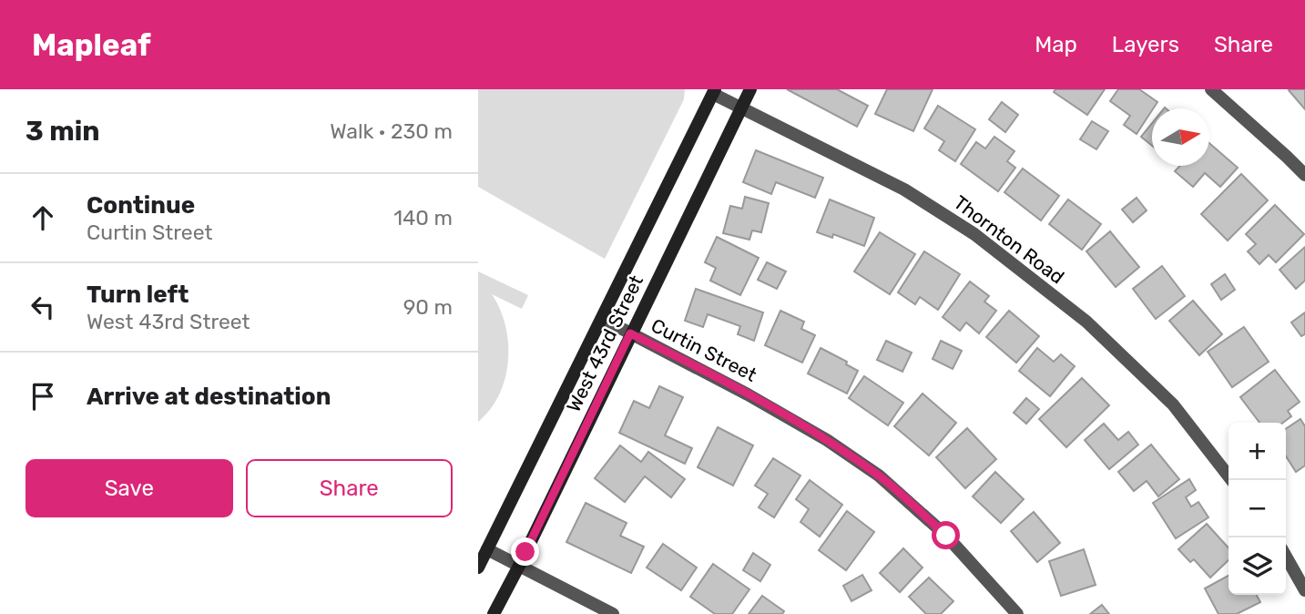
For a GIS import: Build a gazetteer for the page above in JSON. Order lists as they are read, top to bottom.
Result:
{
  "streets": {
    "main road": ["West 43rd Street"],
    "street": ["Thornton Road", "Curtin Street"]
  },
  "crossings": [
    ["Thornton Road", "West 43rd Street"],
    ["West 43rd Street", "Curtin Street"]
  ],
  "north": "right",
  "page": {
    "header": "Mapleaf",
    "nav": ["Map", "Layers", "Share"],
    "heading": ["3 min", "Walk · 230 m"],
    "list": [
      ["Continue", "Curtin Street", "140 m"],
      ["Turn left", "West 43rd Street", "90 m"],
      "Arrive at destination"
    ],
    "map_buttons": ["+", "−"],
    "buttons": ["Save", "Share"]
  }
}
